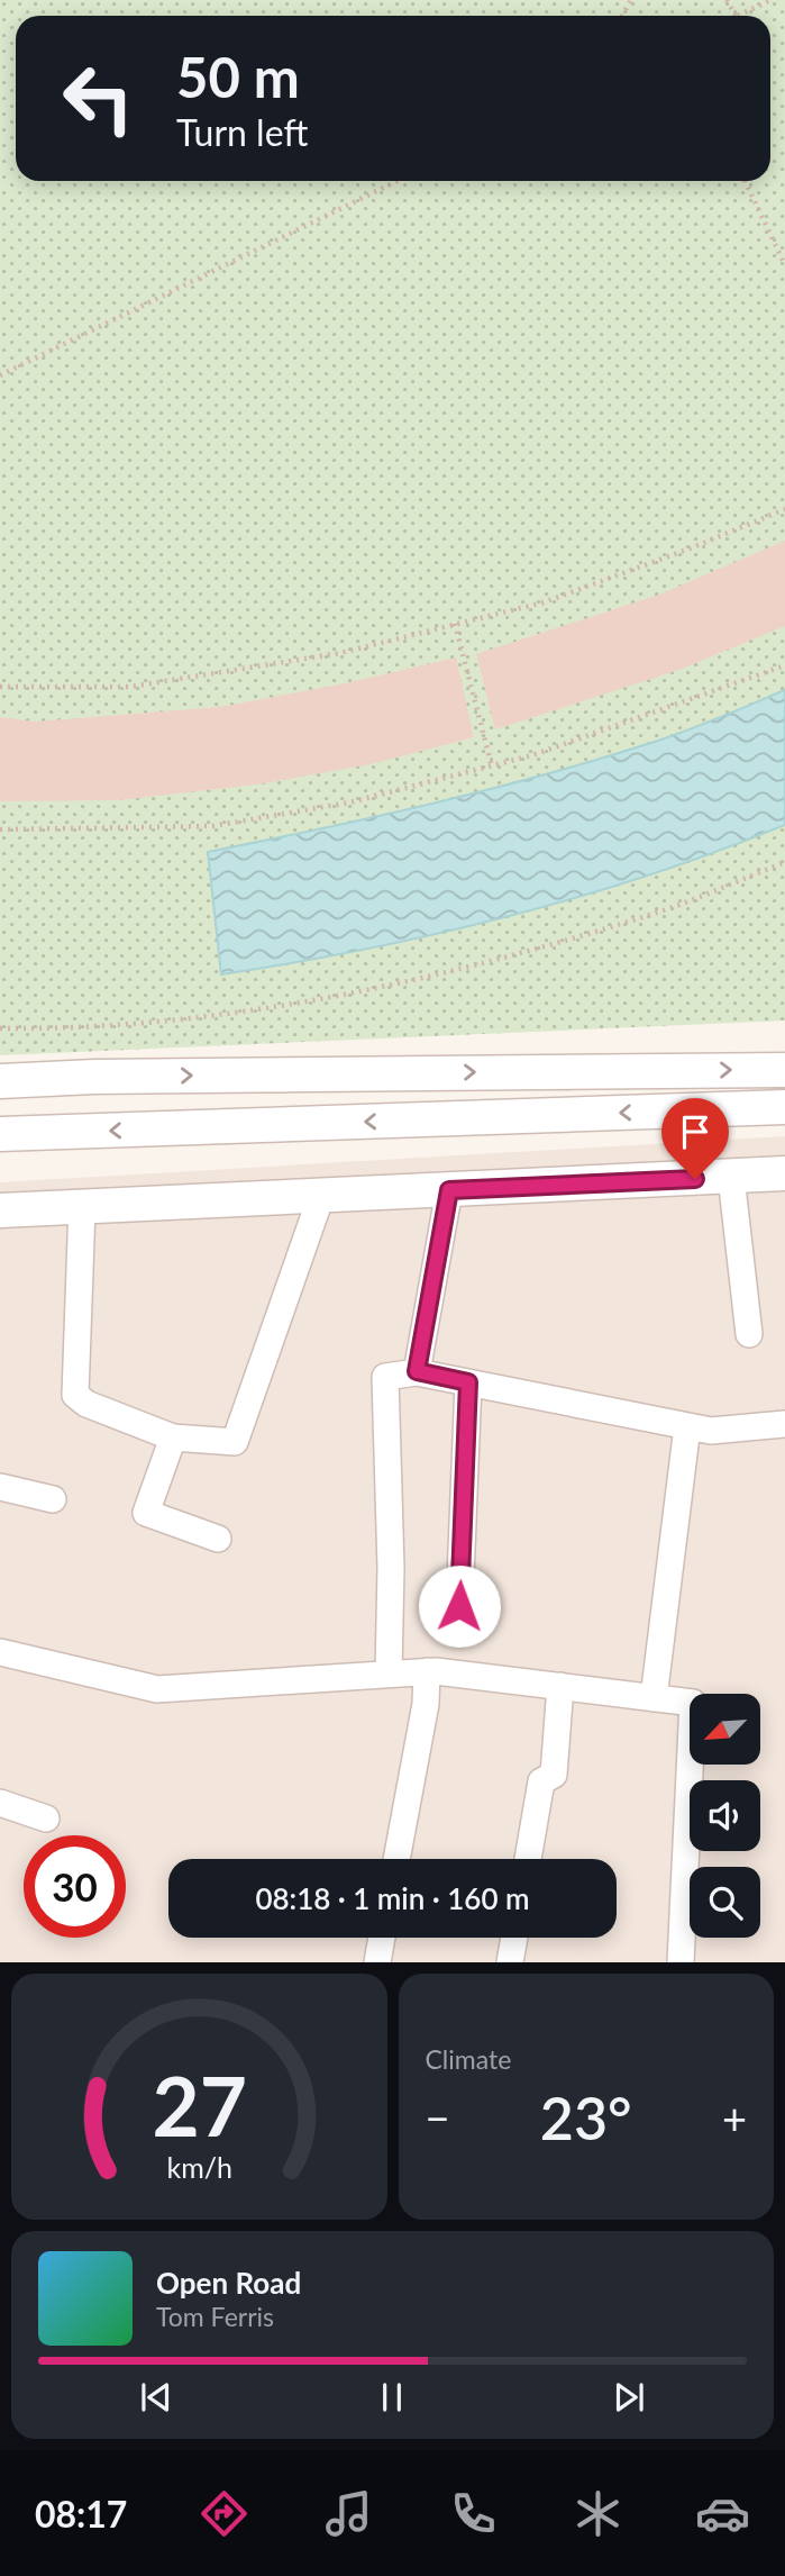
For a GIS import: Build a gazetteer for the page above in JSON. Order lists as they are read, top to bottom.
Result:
{
  "north": "bottom left",
  "page": {
    "turn": ["50 m", "Turn left"],
    "limit": "30",
    "trip": "08:18 · 1 min · 160 m",
    "tile": "Climate",
    "heat": ["−", "23°", "+"],
    "song": ["Open Road", "Tom Ferris"],
    "tabs": "08:17",
    "gauge": ["27", "km/h"]
  }
}
